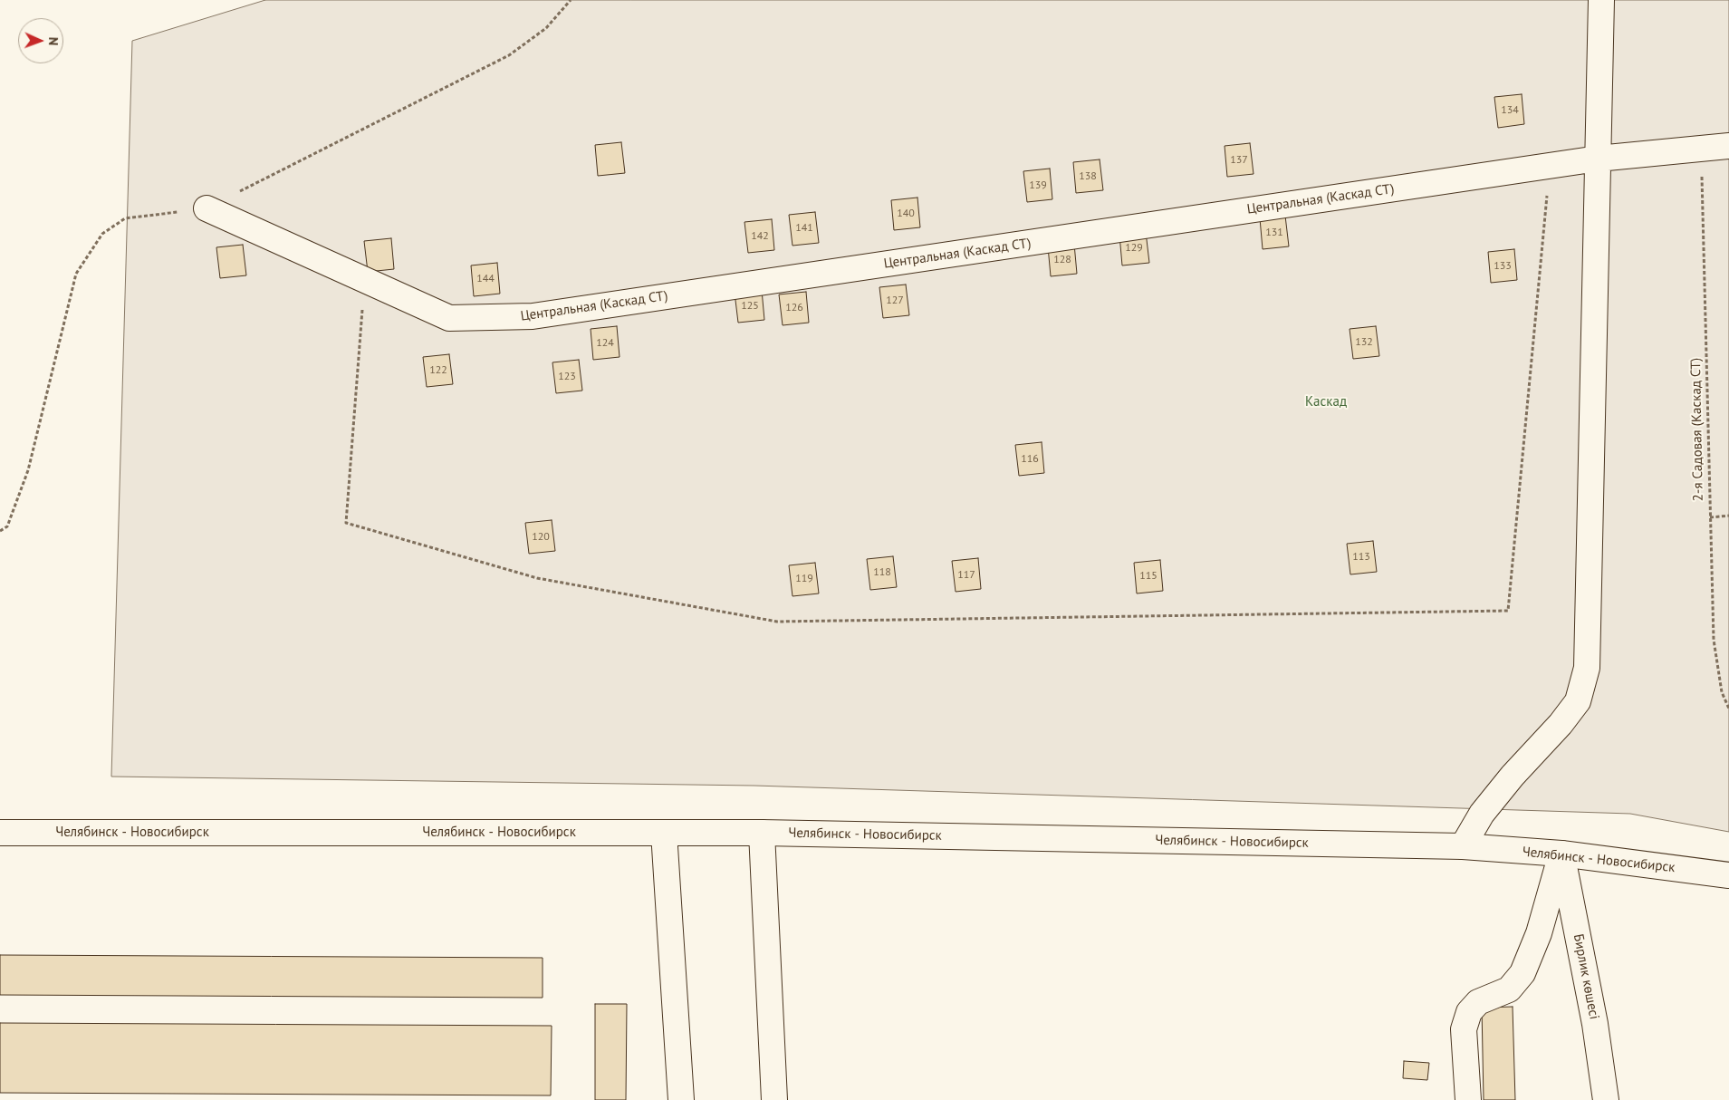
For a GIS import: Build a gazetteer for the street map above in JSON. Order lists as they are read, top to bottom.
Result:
{
  "streets": {
    "main road": ["Центральная (Каскад СТ)", "Челябинск - Новосибирск", "Бирлик көшесі"],
    "path": ["2-я Садовая (Каскад СТ)"]
  },
  "crossings": [
    ["Центральная (Каскад СТ)", "2-я Садовая (Каскад СТ)"],
    ["Челябинск - Новосибирск", "Бирлик көшесі"]
  ],
  "parks": ["Каскад"],
  "house_numbers": [
    "134",
    "137",
    "138",
    "139",
    "140",
    "141",
    "131",
    "142",
    "129",
    "128",
    "133",
    "144",
    "127",
    "125",
    "126",
    "132",
    "124",
    "122",
    "123",
    "116",
    "120",
    "113",
    "118",
    "117",
    "115",
    "119"
  ],
  "north": "right"
}
